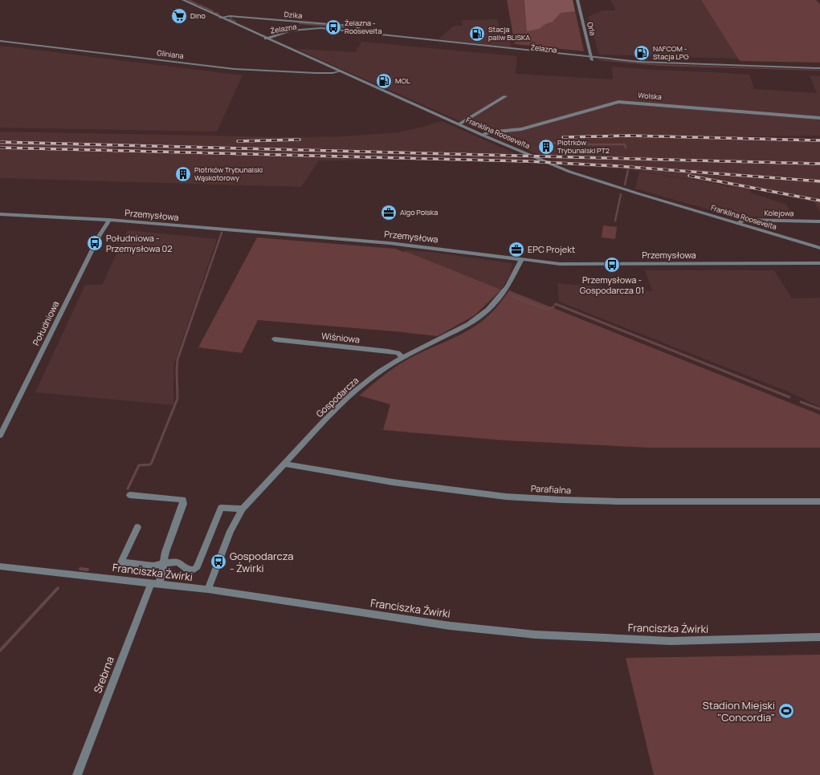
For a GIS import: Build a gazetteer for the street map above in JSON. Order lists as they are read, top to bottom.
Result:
{
  "streets": {
    "street": [
      "Dzika",
      "Żelazna",
      "Orla",
      "Gliniana",
      "Wolska",
      "Franklina Roosevelta",
      "Kolejowa",
      "Przemysłowa",
      "Południowa",
      "Wiśniowa",
      "Gospodarcza",
      "Parafialna",
      "Franciszka Żwirki",
      "Srebrna"
    ]
  },
  "crossings": [
    ["Dzika", "Żelazna"],
    ["Dzika", "Franklina Roosevelta"],
    ["Żelazna", "Orla"],
    ["Żelazna", "Franklina Roosevelta"],
    ["Gliniana", "Franklina Roosevelta"],
    ["Wolska", "Franklina Roosevelta"],
    ["Franklina Roosevelta", "Kolejowa"],
    ["Przemysłowa", "Południowa"],
    ["Przemysłowa", "Gospodarcza"],
    ["Wiśniowa", "Gospodarcza"],
    ["Gospodarcza", "Parafialna"],
    ["Gospodarcza", "Franciszka Żwirki"],
    ["Franciszka Żwirki", "Srebrna"]
  ],
  "places": {
    "supermarket": ["Dino"],
    "bus stop": [
      "Żelazna - Roosevelta",
      "Południowa - Przemysłowa 02",
      "Przemysłowa - Gospodarcza 01",
      "Gospodarcza - Żwirki"
    ],
    "fuel station": ["Stacja paliw BLISKA", "NAFCOM - Stacja LPG", "MOL"],
    "building": ["Piotrków Trybunalski PT2", "Piotrków Trybunalski Wąskotorowy"],
    "office": ["Algo Polska", "EPC Projekt"],
    "sports": ["Stadion Miejski \"Concordia\""]
  }
}
